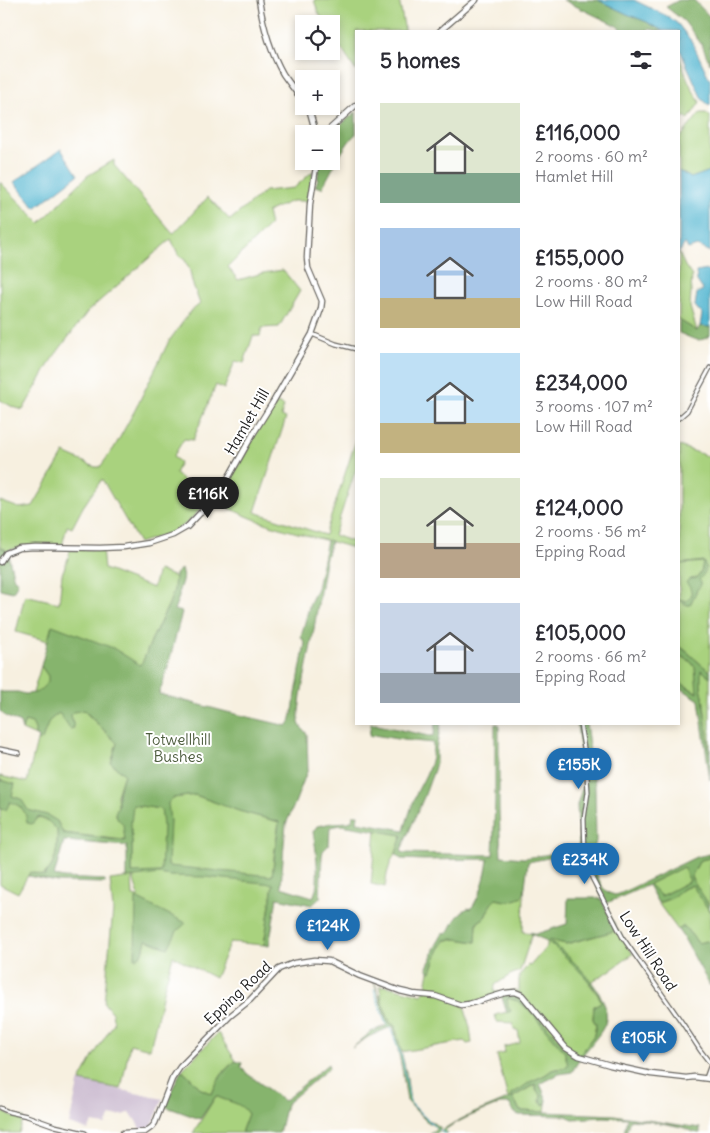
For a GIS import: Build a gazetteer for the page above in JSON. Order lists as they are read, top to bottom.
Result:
{
  "streets": {
    "street": ["Hamlet Hill", "Low Hill Road", "Epping Road"]
  },
  "parks": ["Totwellhill Bushes"],
  "page": {
    "map_buttons": ["+", "−"],
    "heading": "5 homes",
    "list": [
      {
        "name": "£116,000",
        "note": "2 rooms · 60 m² · Hamlet Hill"
      },
      {
        "name": "£155,000",
        "note": "2 rooms · 80 m² · Low Hill Road"
      },
      {
        "name": "£234,000",
        "note": "3 rooms · 107 m² · Low Hill Road"
      },
      {
        "name": "£124,000",
        "note": "2 rooms · 56 m² · Epping Road"
      },
      {
        "name": "£105,000",
        "note": "2 rooms · 66 m² · Epping Road"
      }
    ],
    "price": [
      "£116K",
      "£155K",
      "£234K",
      "£124K",
      "£105K"
    ]
  }
}
